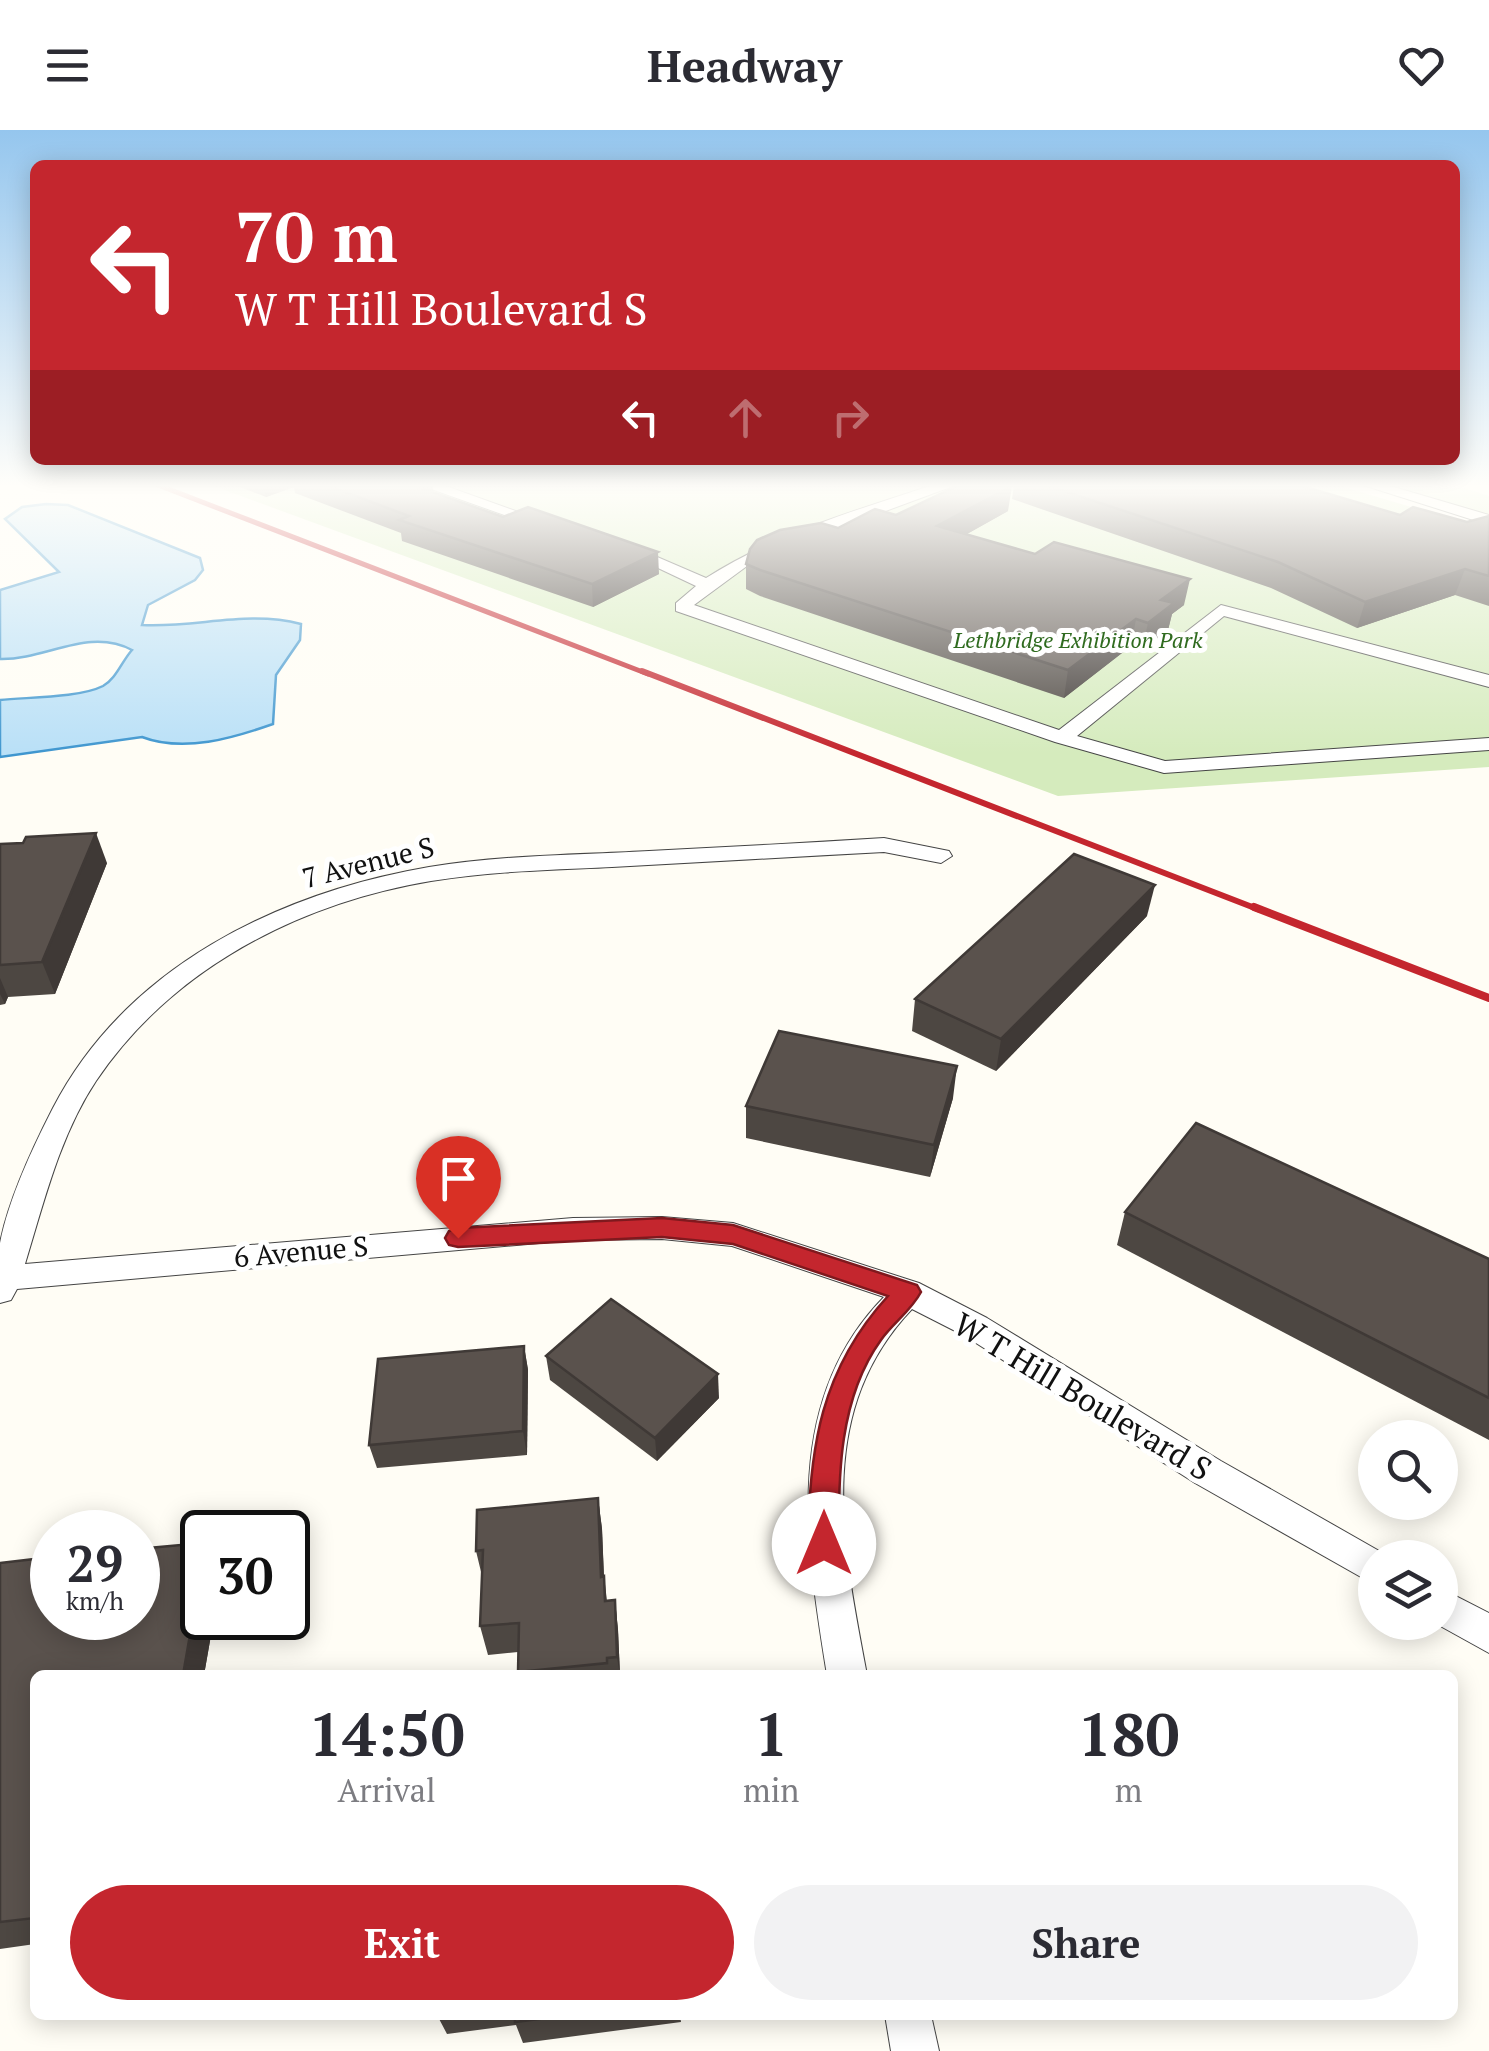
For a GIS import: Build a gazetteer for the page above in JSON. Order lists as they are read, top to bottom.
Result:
{
  "streets": {
    "street": ["7 Avenue S", "6 Avenue S", "W T Hill Boulevard S"]
  },
  "crossings": [
    ["7 Avenue S", "6 Avenue S"],
    ["6 Avenue S", "W T Hill Boulevard S"]
  ],
  "parks": ["Lethbridge Exhibition Park"],
  "page": {
    "header": "Headway",
    "turn": ["70 m", "W T Hill Boulevard S"],
    "speed": "29 km/h",
    "limit": "30",
    "eta": [
      "14:50",
      "Arrival",
      "1",
      "min",
      "180",
      "m"
    ],
    "buttons": ["Exit", "Share"]
  }
}
